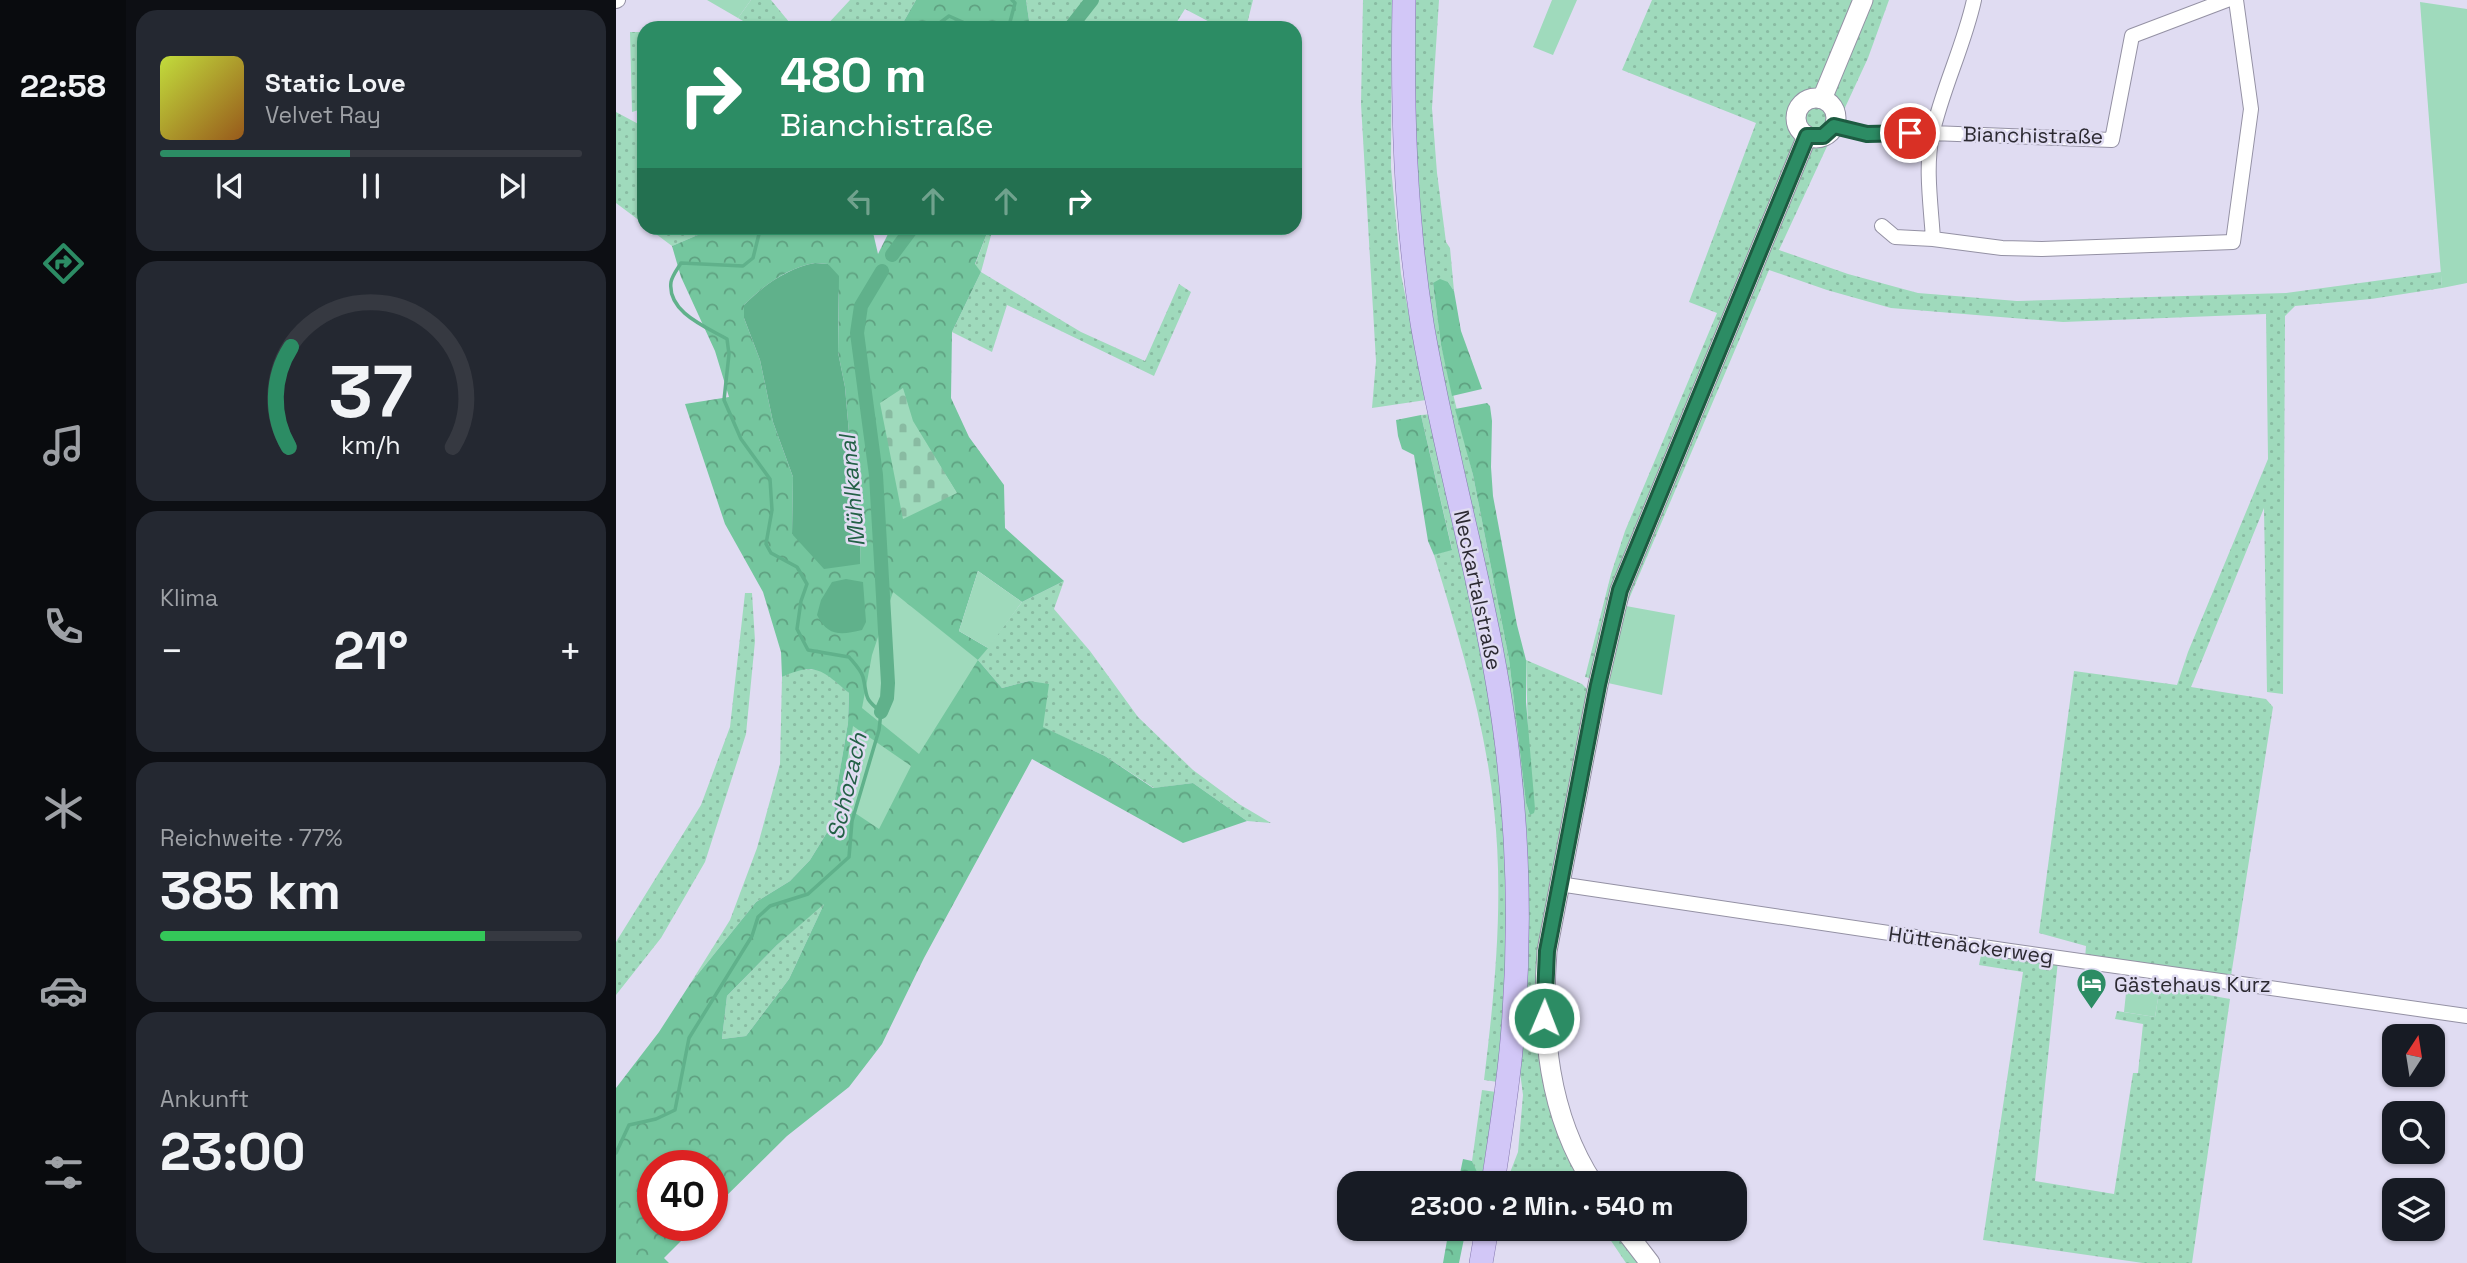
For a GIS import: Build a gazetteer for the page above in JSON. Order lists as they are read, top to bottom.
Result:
{
  "streets": {
    "main road": ["Neckartalstraße"],
    "street": ["Bianchistraße", "Hüttenäckerweg"]
  },
  "water": ["Mühlkanal", "Schozach"],
  "places": {
    "hotel": ["Gästehaus Kurz"]
  },
  "north": "top",
  "page": {
    "tabs": "22:58",
    "turn": ["480 m", "Bianchistraße"],
    "song": ["Static Love", "Velvet Ray"],
    "tile": [
      "Klima",
      ["Reichweite · 77%", "385 km"],
      ["Ankunft", "23:00"]
    ],
    "heat": ["−", "21°", "+"],
    "limit": "40",
    "trip": "23:00 · 2 Min. · 540 m",
    "gauge": ["37", "km/h"]
  }
}
